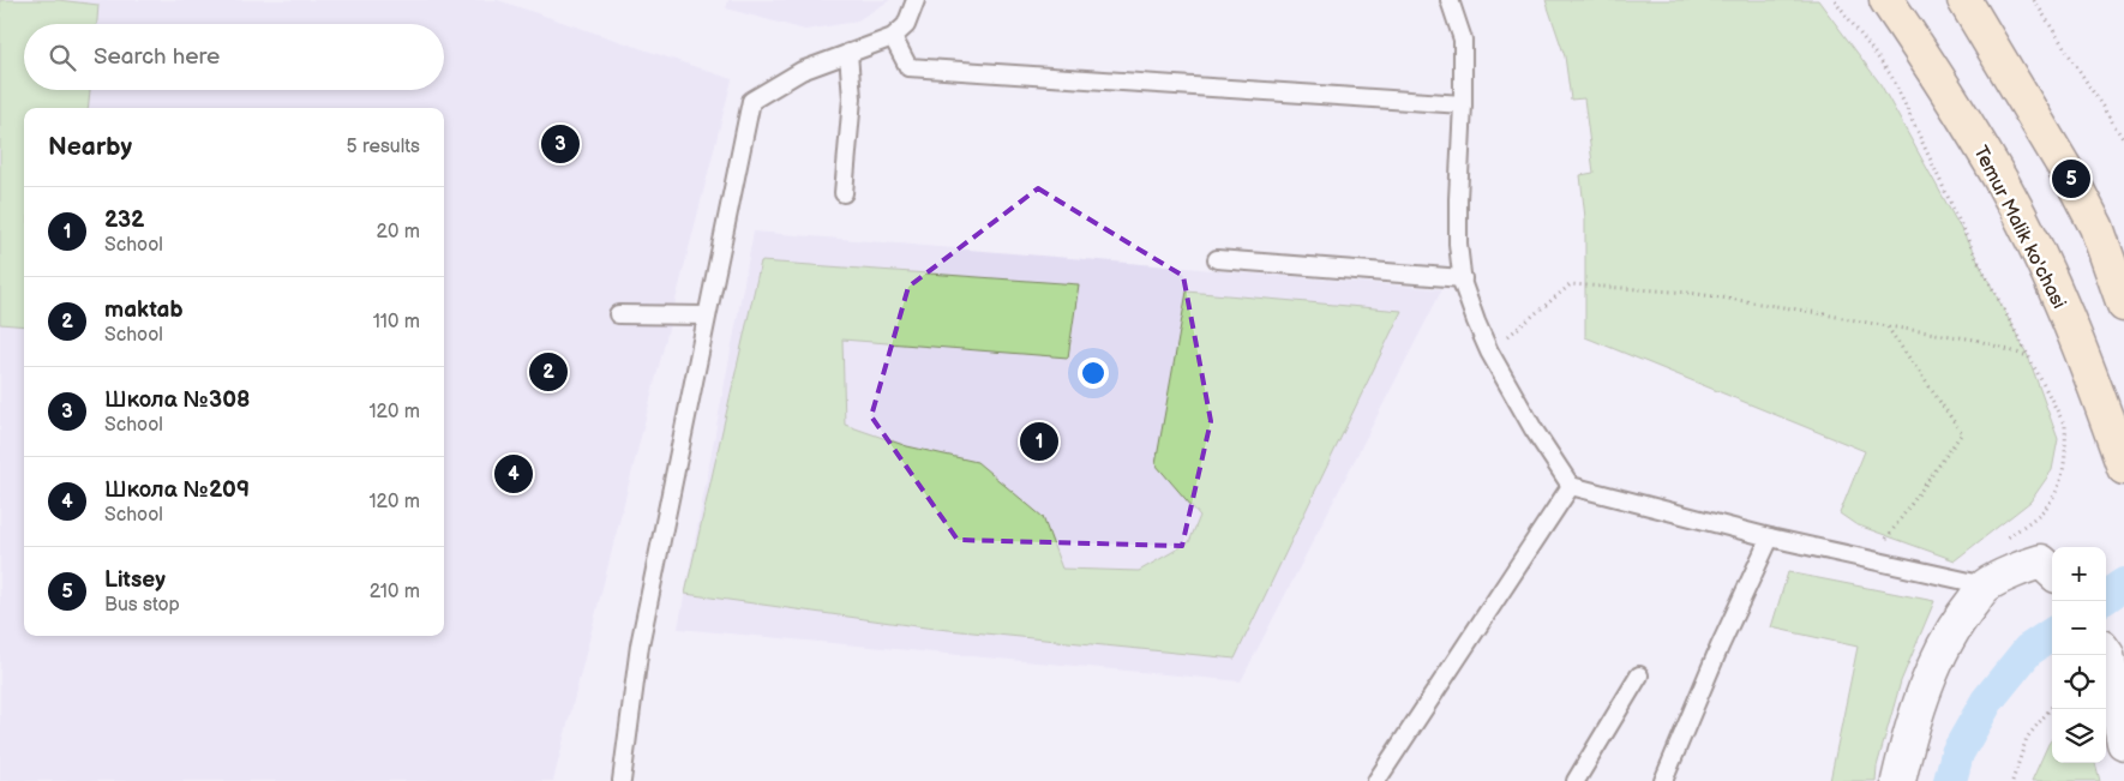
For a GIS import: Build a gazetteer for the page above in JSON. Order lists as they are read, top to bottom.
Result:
{
  "streets": {
    "highway": ["Temur Malik ko'chasi"]
  },
  "page": {
    "search": "Search here",
    "heading": ["Nearby", "5 results"],
    "pins": [
      "3",
      "5",
      "2",
      "1",
      "4"
    ],
    "list": [
      {
        "mark": "1",
        "name": "232",
        "note": "School",
        "value": "20 m"
      },
      {
        "mark": "2",
        "name": "maktab",
        "note": "School",
        "value": "110 m"
      },
      {
        "mark": "3",
        "name": "Школа №308",
        "note": "School",
        "value": "120 m"
      },
      {
        "mark": "4",
        "name": "Школа №209",
        "note": "School",
        "value": "120 m"
      },
      {
        "mark": "5",
        "name": "Litsey",
        "note": "Bus stop",
        "value": "210 m"
      }
    ],
    "map_buttons": ["+", "−"]
  }
}
